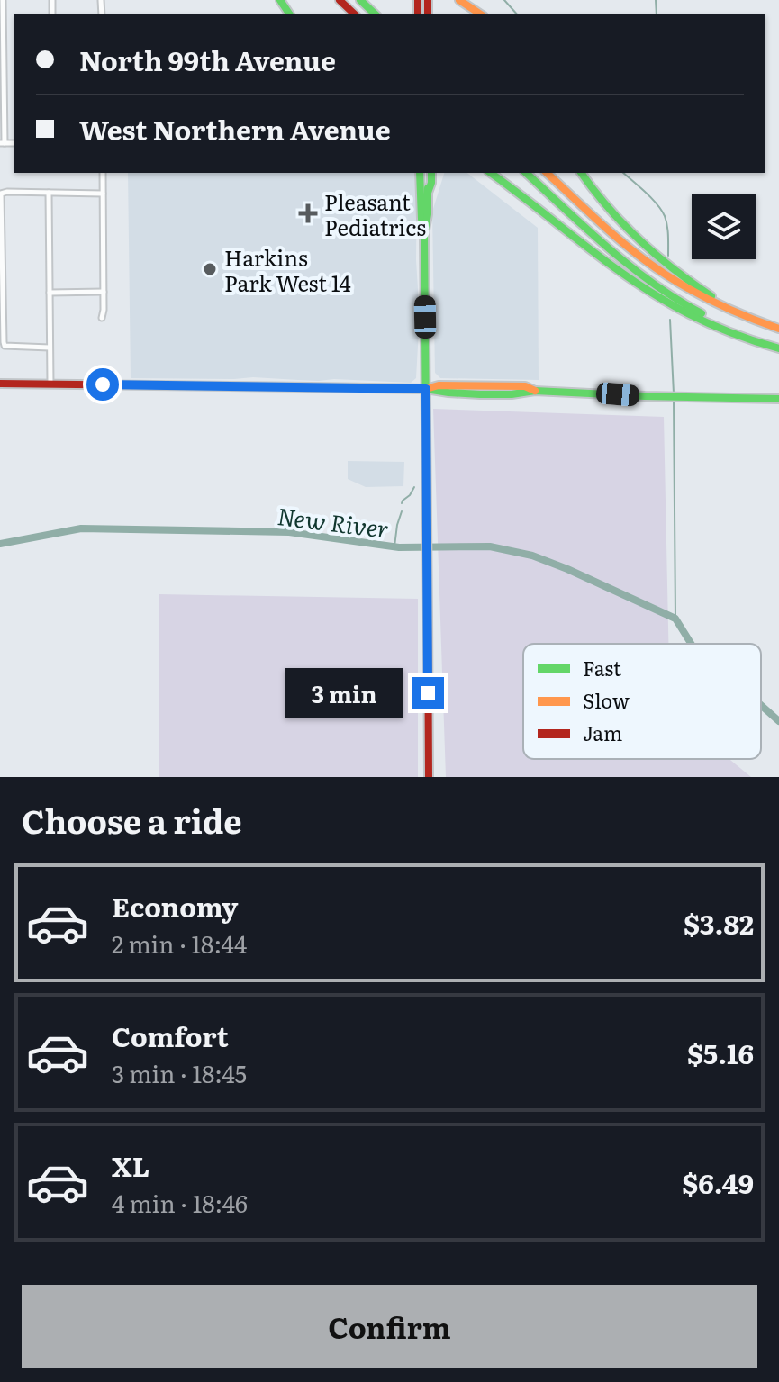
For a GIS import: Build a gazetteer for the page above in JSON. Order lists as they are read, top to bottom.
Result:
{
  "water": ["New River"],
  "places": {
    "health": ["Pleasant Pediatrics"],
    "other": ["Harkins Park West 14"]
  },
  "legend": ["Fast", "Slow", "Jam"],
  "page": {
    "banner": ["North 99th Avenue", "West Northern Avenue"],
    "bubble": "3 min",
    "heading": "Choose a ride",
    "list": [
      {
        "name": "Economy",
        "note": "2 min · 18:44",
        "value": "$3.82"
      },
      {
        "name": "Comfort",
        "note": "3 min · 18:45",
        "value": "$5.16"
      },
      {
        "name": "XL",
        "note": "4 min · 18:46",
        "value": "$6.49"
      }
    ],
    "buttons": "Confirm"
  }
}
